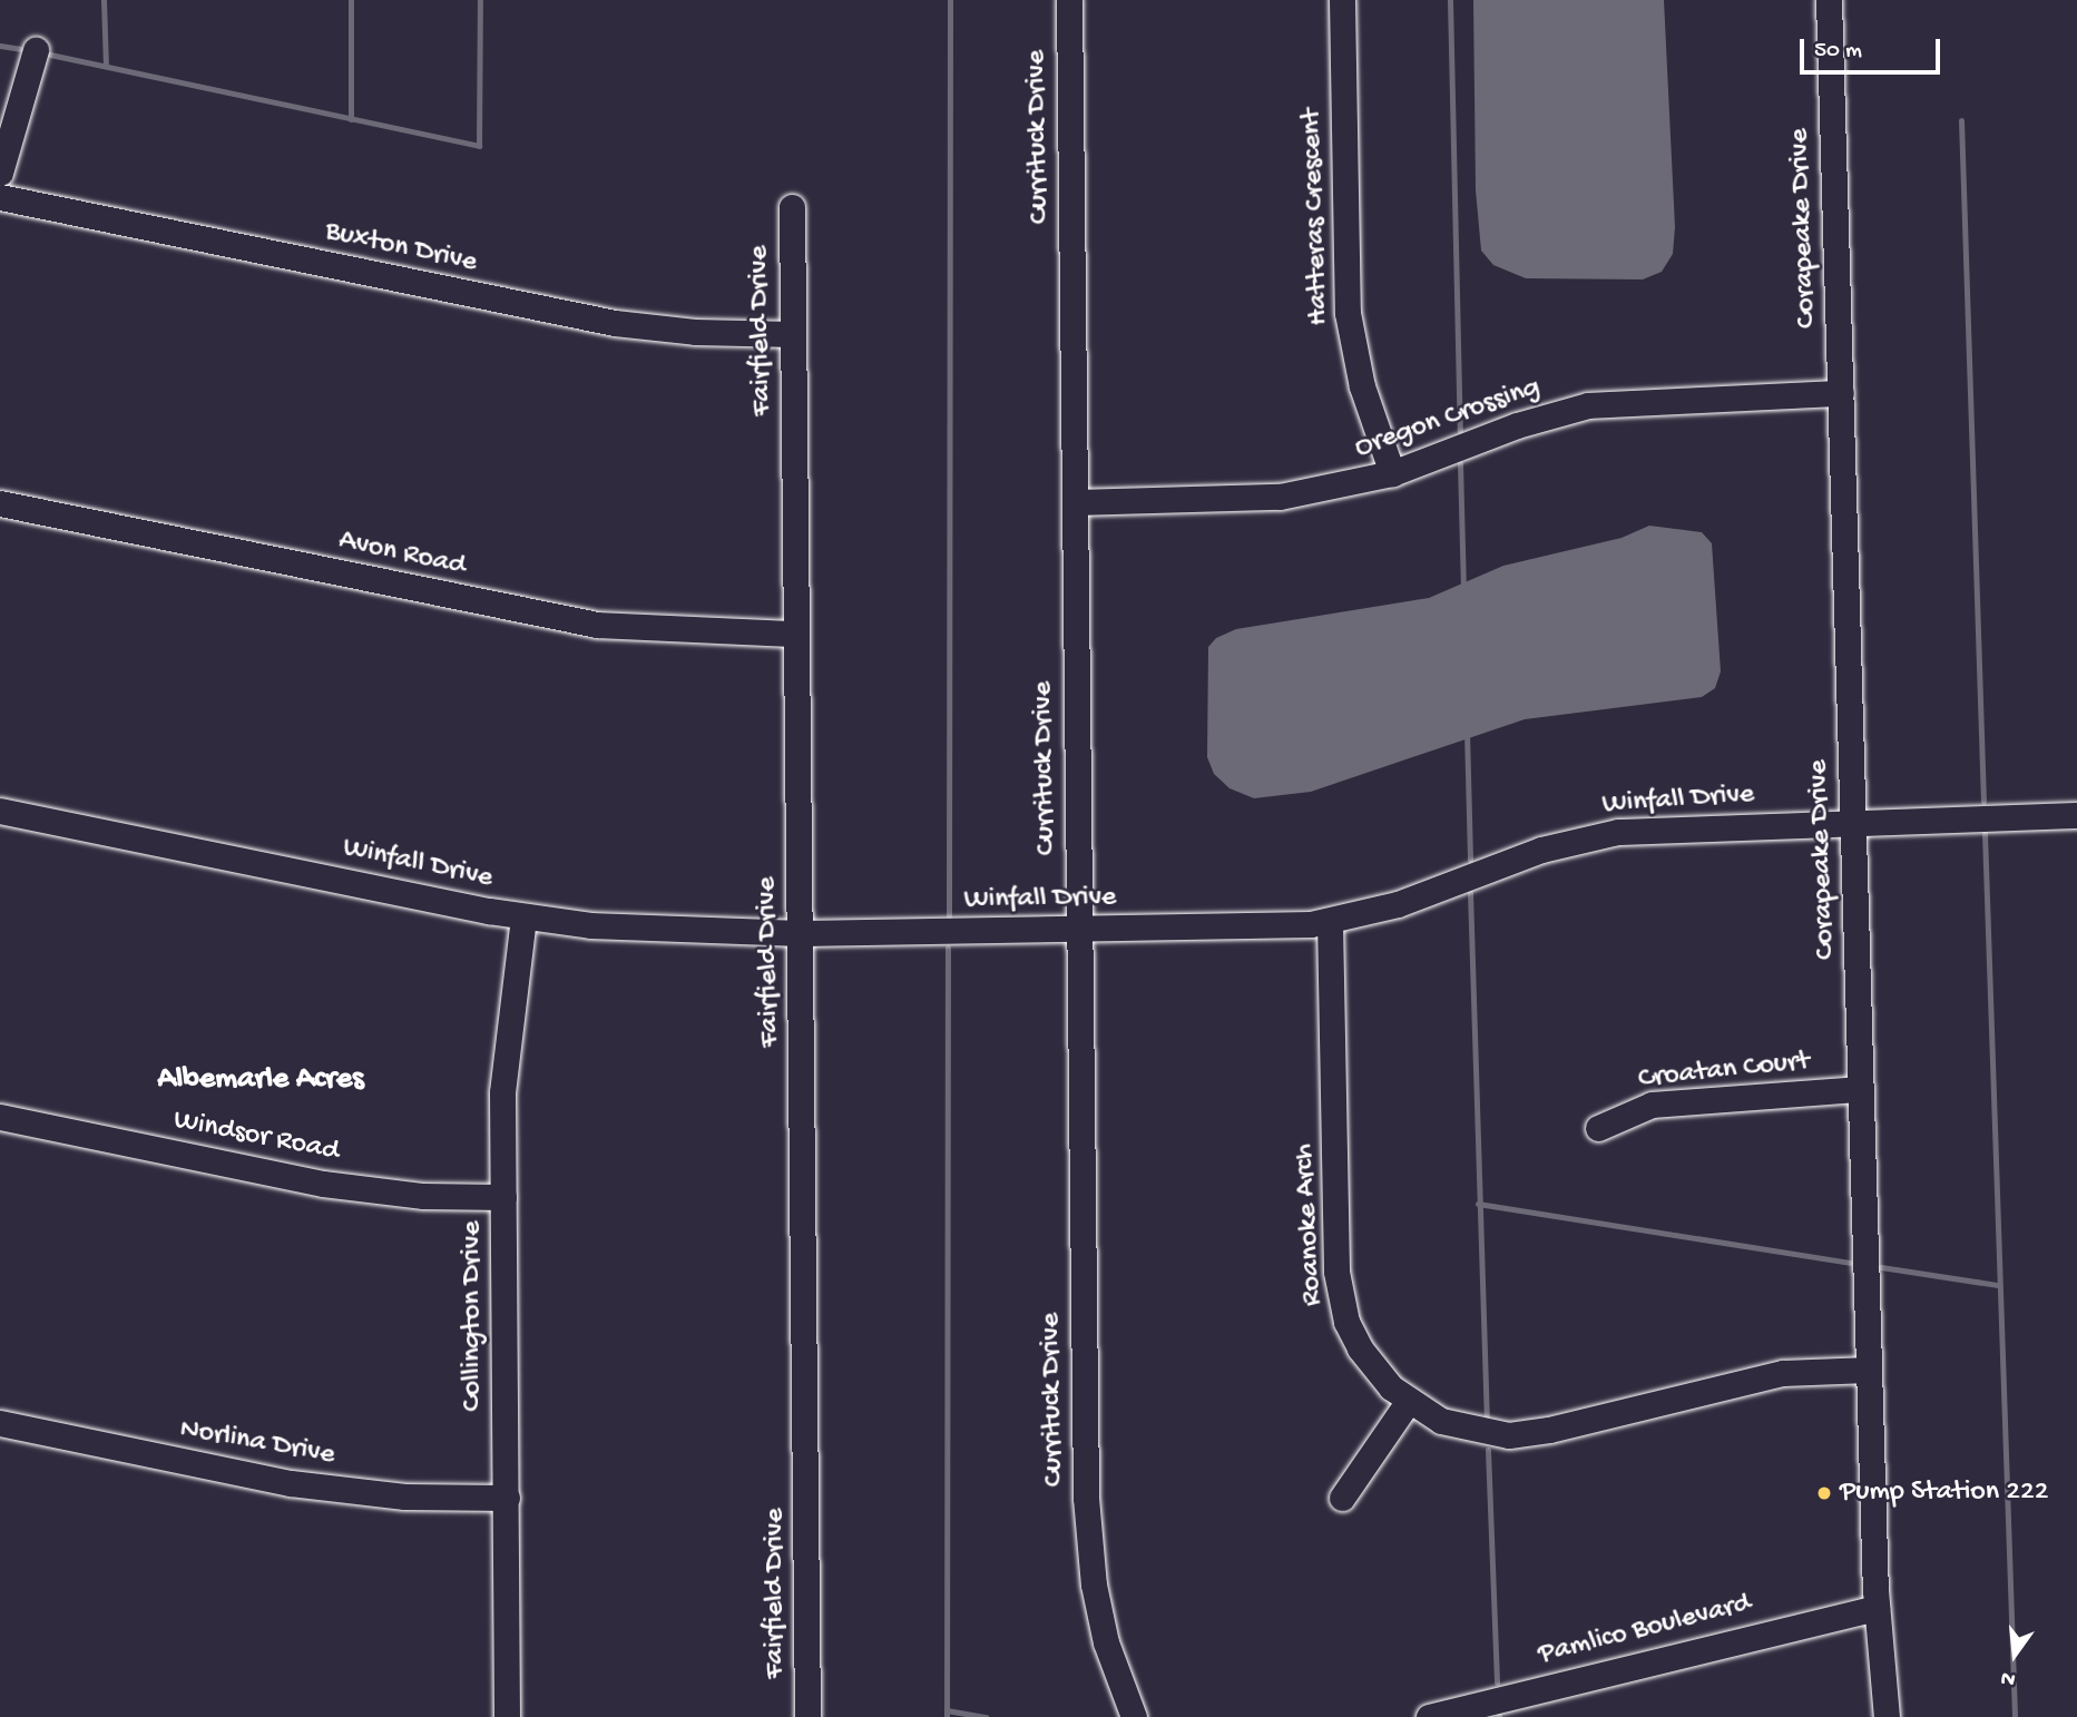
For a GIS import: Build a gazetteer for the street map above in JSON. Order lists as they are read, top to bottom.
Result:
{
  "streets": {
    "street": [
      "Currituck Drive",
      "Hatteras Crescent",
      "Corapeake Drive",
      "Buxton Drive",
      "Fairfield Drive",
      "Oregon Crossing",
      "Avon Road",
      "Winfall Drive",
      "Croatan Court",
      "Windsor Road",
      "Roanoke Arch",
      "Collington Drive",
      "Norlina Drive",
      "Pamlico Boulevard"
    ]
  },
  "crossings": [
    ["Currituck Drive", "Oregon Crossing"],
    ["Currituck Drive", "Winfall Drive"],
    ["Hatteras Crescent", "Oregon Crossing"],
    ["Corapeake Drive", "Oregon Crossing"],
    ["Corapeake Drive", "Winfall Drive"],
    ["Corapeake Drive", "Croatan Court"],
    ["Corapeake Drive", "Roanoke Arch"],
    ["Corapeake Drive", "Pamlico Boulevard"],
    ["Buxton Drive", "Fairfield Drive"],
    ["Fairfield Drive", "Avon Road"],
    ["Fairfield Drive", "Winfall Drive"],
    ["Winfall Drive", "Roanoke Arch"],
    ["Winfall Drive", "Collington Drive"],
    ["Windsor Road", "Collington Drive"],
    ["Collington Drive", "Norlina Drive"]
  ],
  "districts": ["Albemarle Acres"],
  "places": ["Pump Station 222"],
  "scale_bar": "50 m",
  "north": "bottom"
}
